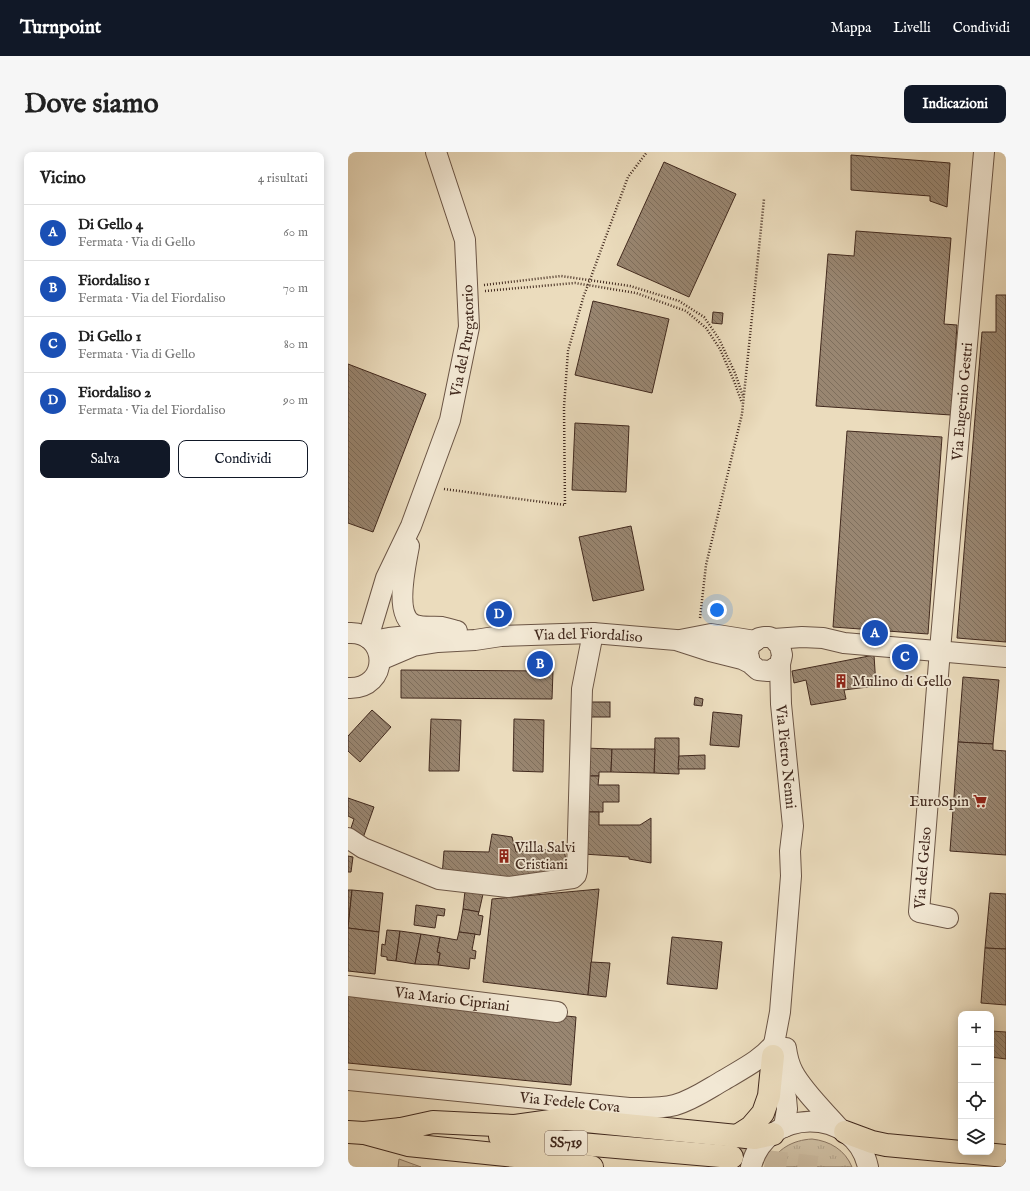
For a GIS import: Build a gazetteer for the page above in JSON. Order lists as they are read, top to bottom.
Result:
{
  "streets": {
    "highway": ["SS719"],
    "street": [
      "Via del Purgatorio",
      "Via Eugenio Gestri",
      "Via del Fiordaliso",
      "Via Pietro Nenni",
      "Via del Gelso",
      "Via Mario Cipriani",
      "Via Fedele Cova"
    ]
  },
  "crossings": [
    ["Via Eugenio Gestri", "Via del Fiordaliso"],
    ["Via Eugenio Gestri", "Via del Gelso"],
    ["Via del Fiordaliso", "Via Pietro Nenni"],
    ["Via del Fiordaliso", "Via del Gelso"],
    ["Via Pietro Nenni", "Via Fedele Cova"]
  ],
  "places": {
    "building": ["Mulino di Gello", "Villa Salvi Cristiani"],
    "supermarket": ["EuroSpin"]
  },
  "page": {
    "header": "Turnpoint",
    "nav": ["Mappa", "Livelli", "Condividi"],
    "buttons": [
      "Indicazioni",
      ["Salva", "Condividi"]
    ],
    "title": "Dove siamo",
    "heading": ["Vicino", "4 risultati"],
    "list": [
      {
        "mark": "A",
        "name": "Di Gello 4",
        "note": "Fermata · Via di Gello",
        "value": "60 m"
      },
      {
        "mark": "B",
        "name": "Fiordaliso 1",
        "note": "Fermata · Via del Fiordaliso",
        "value": "70 m"
      },
      {
        "mark": "C",
        "name": "Di Gello 1",
        "note": "Fermata · Via di Gello",
        "value": "80 m"
      },
      {
        "mark": "D",
        "name": "Fiordaliso 2",
        "note": "Fermata · Via del Fiordaliso",
        "value": "90 m"
      }
    ],
    "pins": [
      "D",
      "A",
      "C",
      "B"
    ],
    "map_buttons": ["+", "−"]
  }
}
